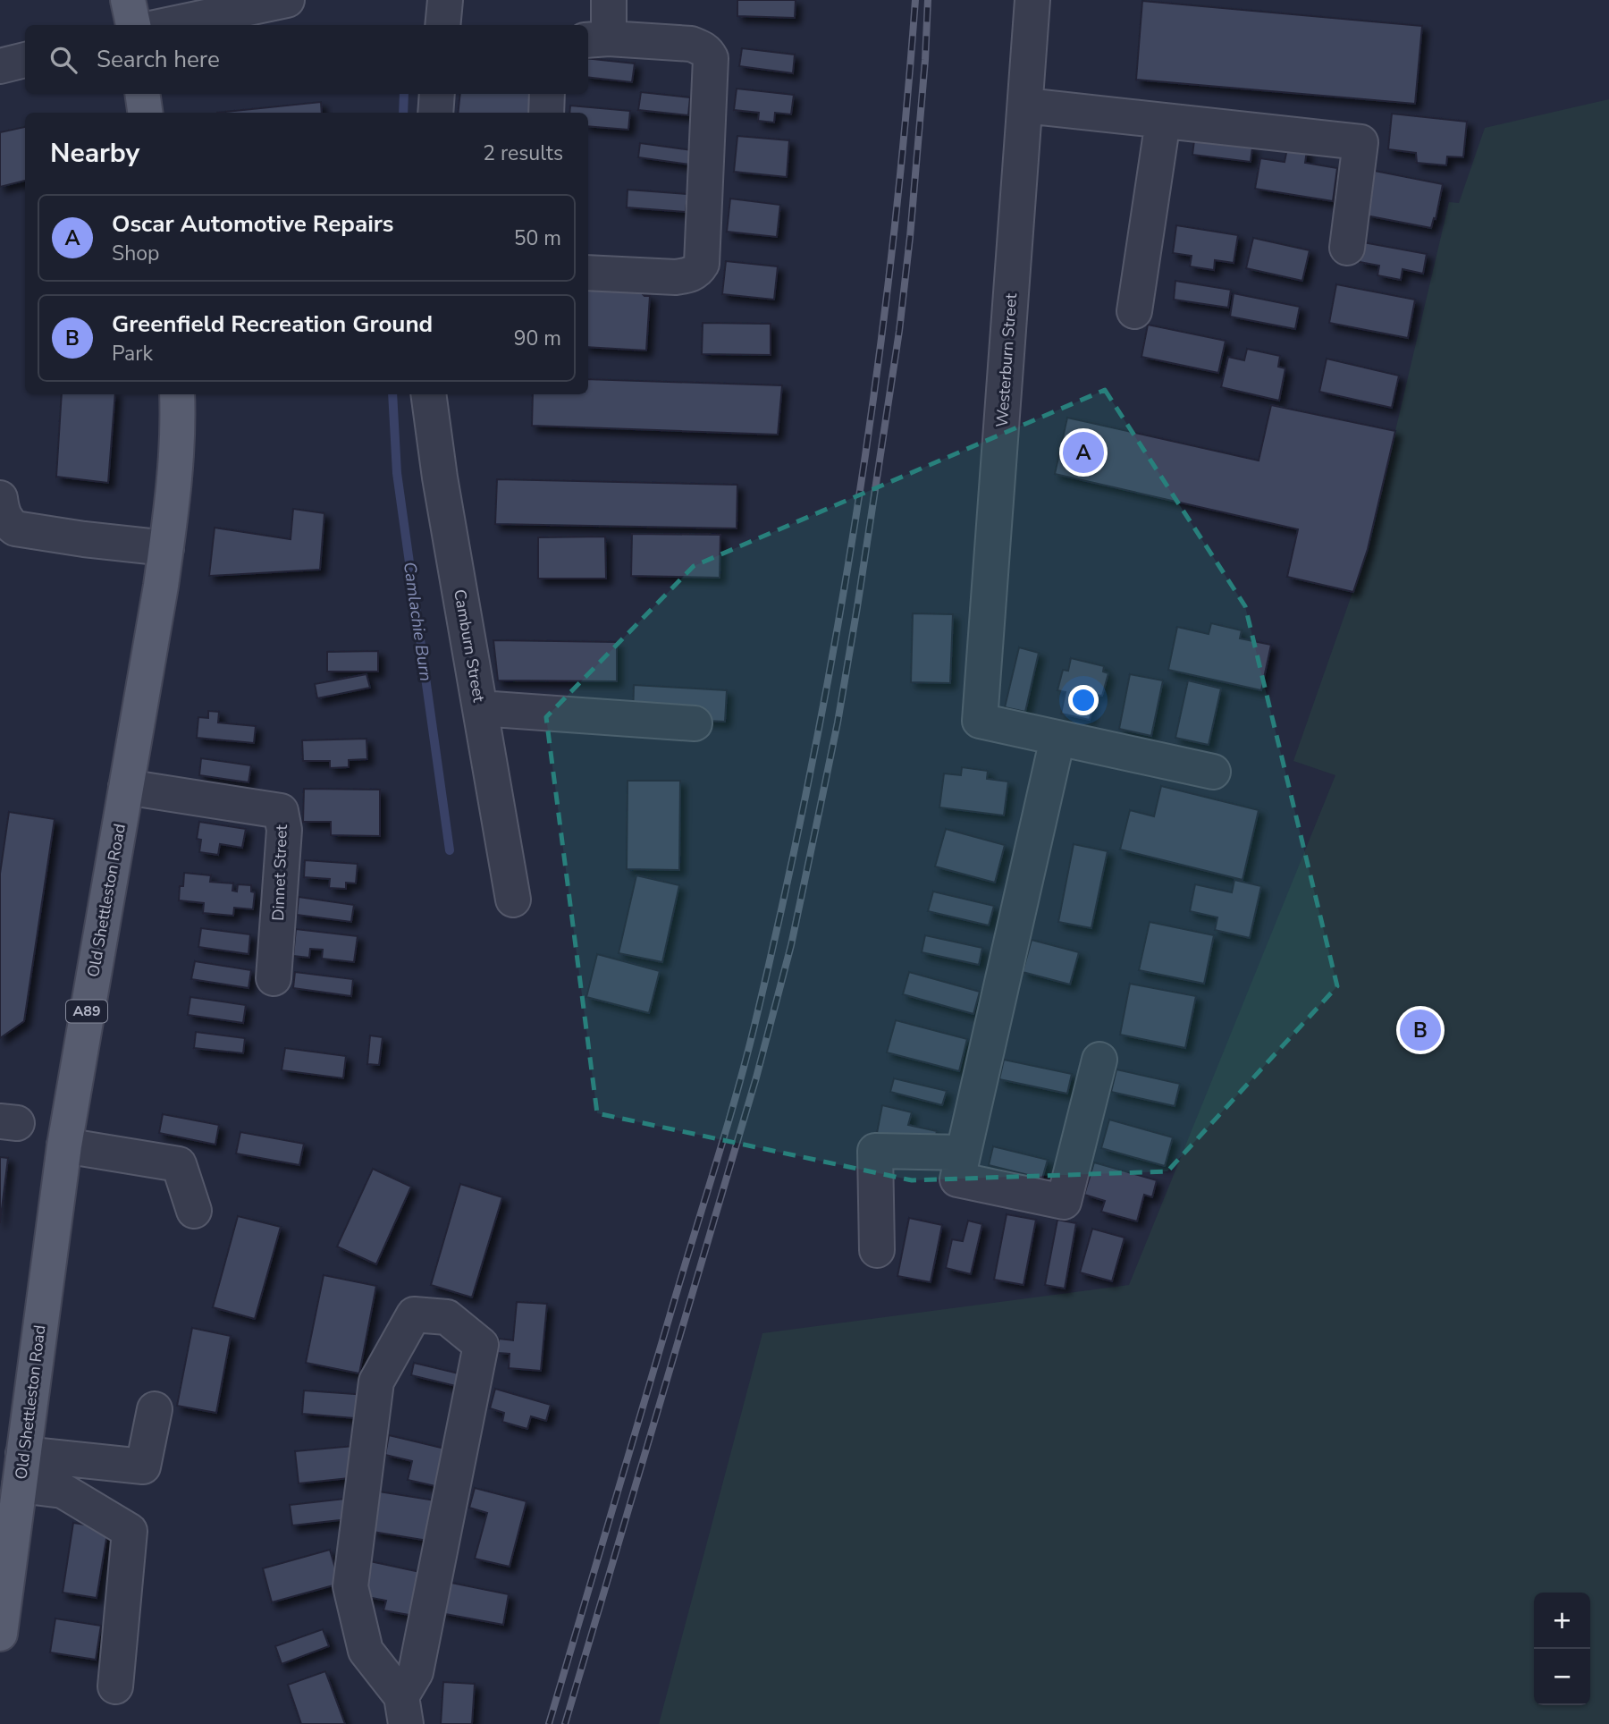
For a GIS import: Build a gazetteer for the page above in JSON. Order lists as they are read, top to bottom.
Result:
{
  "streets": {
    "main road": ["Old Shettleston Road", "A89"],
    "street": ["Westerburn Street", "Camburn Street", "Dinnet Street"]
  },
  "crossings": [
    ["Dinnet Street", "Old Shettleston Road"]
  ],
  "water": ["Camlachie Burn"],
  "page": {
    "search": "Search here",
    "heading": ["Nearby", "2 results"],
    "list": [
      {
        "mark": "A",
        "name": "Oscar Automotive Repairs",
        "note": "Shop",
        "value": "50 m"
      },
      {
        "mark": "B",
        "name": "Greenfield Recreation Ground",
        "note": "Park",
        "value": "90 m"
      }
    ],
    "pins": ["A", "B"],
    "map_buttons": ["+", "−"]
  }
}
